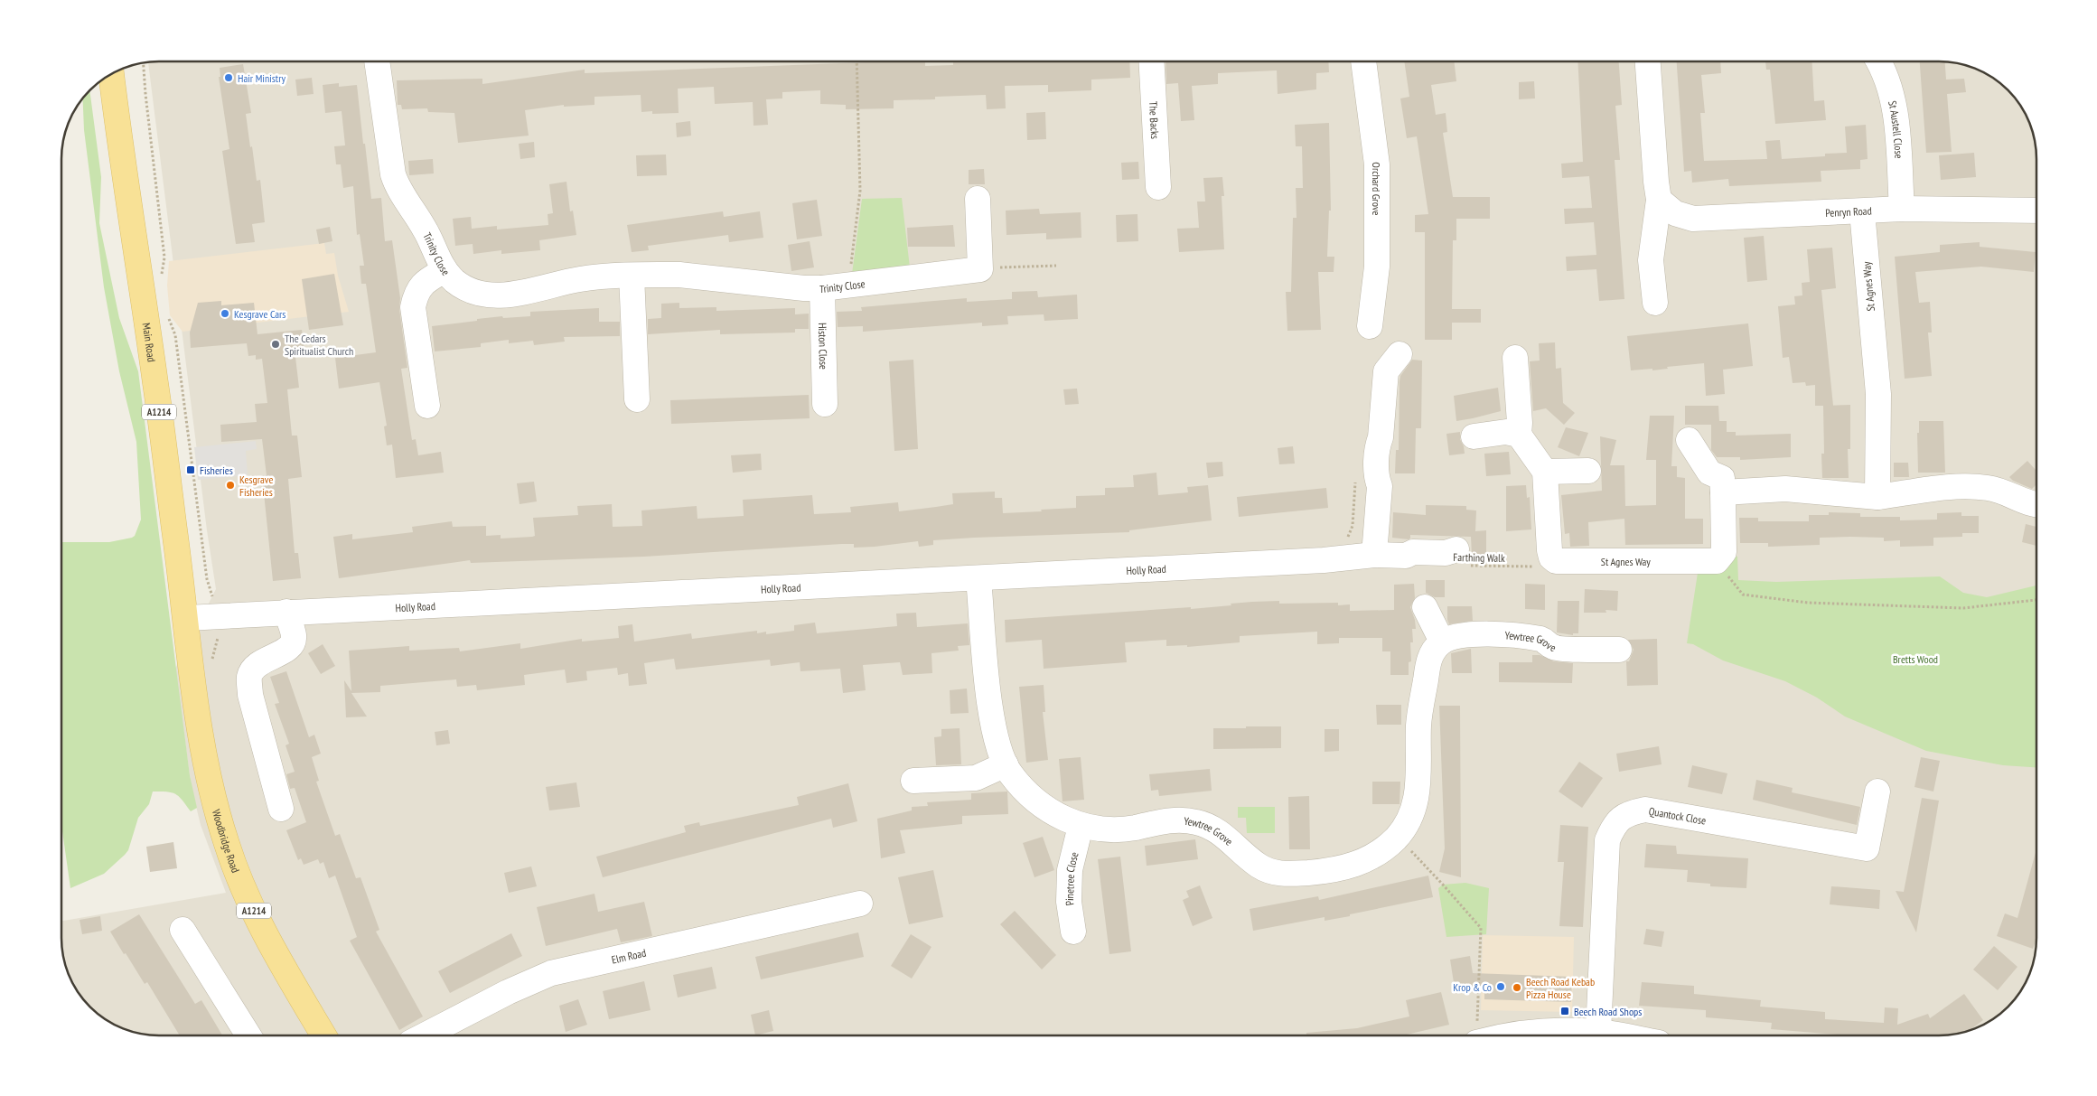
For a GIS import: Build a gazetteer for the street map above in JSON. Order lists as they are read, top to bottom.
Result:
{
  "streets": {
    "main road": ["Main Road", "A1214", "Woodbridge Road"],
    "street": [
      "The Backs",
      "St Austell Close",
      "Orchard Grove",
      "Penryn Road",
      "Trinity Close",
      "St Agnes Way",
      "Histon Close",
      "Holly Road",
      "Yewtree Grove",
      "Quantock Close",
      "Pinetree Close",
      "Elm Road"
    ],
    "path": ["Farthing Walk"]
  },
  "crossings": [
    ["St Austell Close", "Penryn Road"],
    ["Penryn Road", "St Agnes Way"],
    ["Trinity Close", "Histon Close"],
    ["St Agnes Way", "Farthing Walk"],
    ["Main Road", "Holly Road"],
    ["Main Road", "Woodbridge Road"],
    ["Farthing Walk", "Holly Road"],
    ["Holly Road", "Yewtree Grove"],
    ["Holly Road", "Woodbridge Road"],
    ["Yewtree Grove", "Pinetree Close"]
  ],
  "parks": ["Bretts Wood"],
  "places": {
    "other": [
      "Hair Ministry",
      "Kesgrave Cars",
      "The Cedars Spiritualist Church",
      "Kesgrave Fisheries",
      "Krop & Co",
      "Beech Road Kebab Pizza House"
    ],
    "transit": ["Fisheries", "Beech Road Shops"]
  }
}
